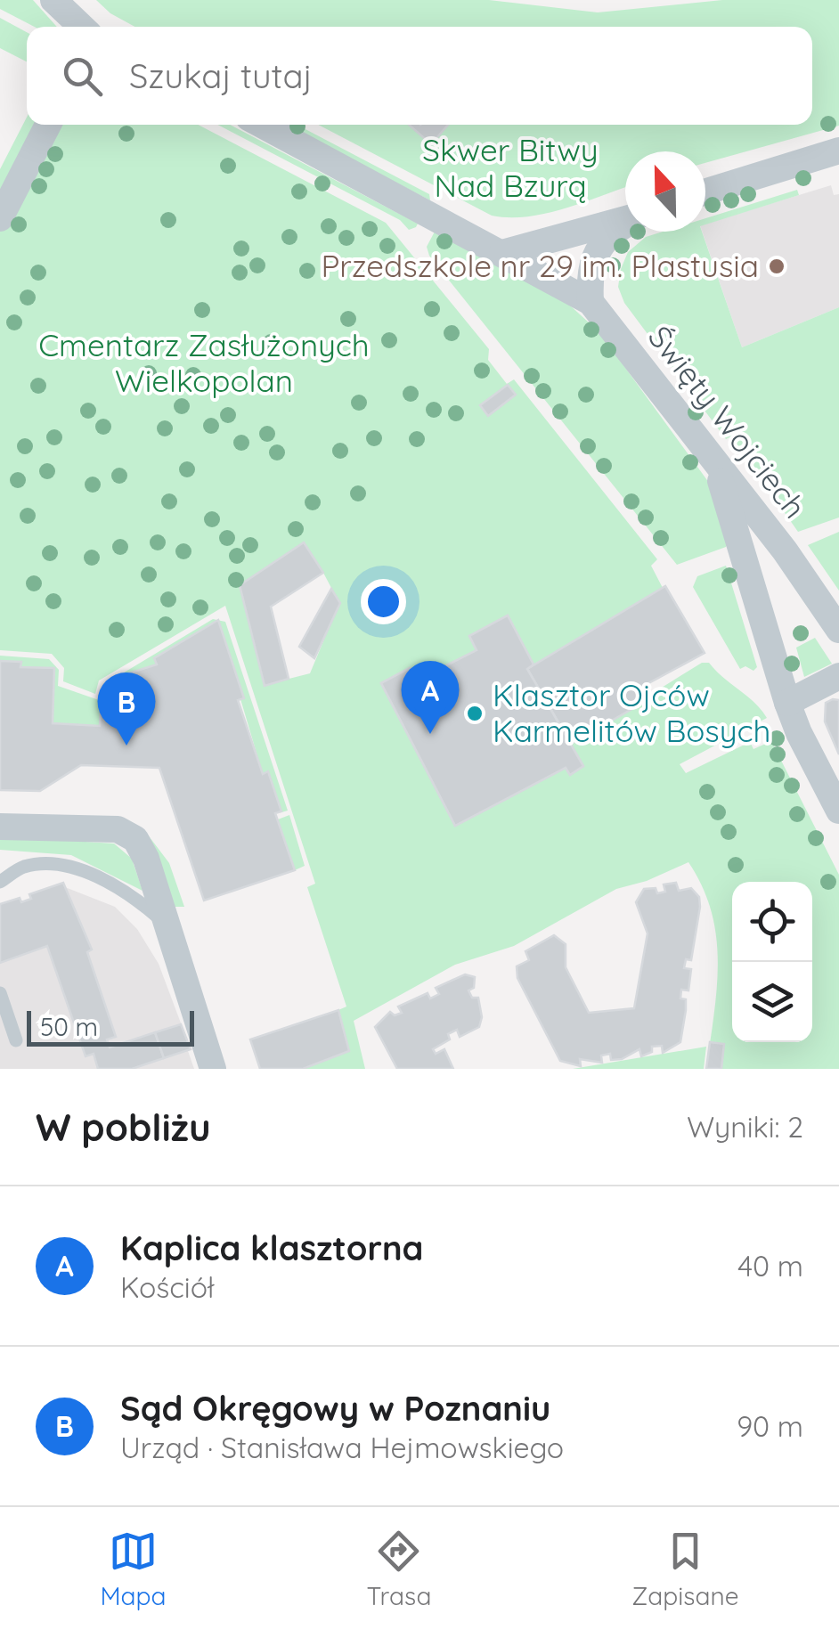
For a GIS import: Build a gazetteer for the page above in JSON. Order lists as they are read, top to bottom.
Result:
{
  "streets": {
    "street": ["Święty Wojciech"]
  },
  "parks": ["Skwer Bitwy Nad Bzurą", "Cmentarz Zasłużonych Wielkopolan"],
  "places": ["Przedszkole nr 29 im. Plastusia", "Klasztor Ojców Karmelitów Bosych"],
  "scale_bar": "50 m",
  "north": "top",
  "page": {
    "search": "Szukaj tutaj",
    "pins": ["A", "B"],
    "scale": "50 m",
    "heading": ["W pobliżu", "Wyniki: 2"],
    "list": [
      {
        "mark": "A",
        "name": "Kaplica klasztorna",
        "note": "Kościół",
        "value": "40 m"
      },
      {
        "mark": "B",
        "name": "Sąd Okręgowy w Poznaniu",
        "note": "Urząd · Stanisława Hejmowskiego",
        "value": "90 m"
      }
    ],
    "nav": ["Mapa", "Trasa", "Zapisane"]
  }
}
